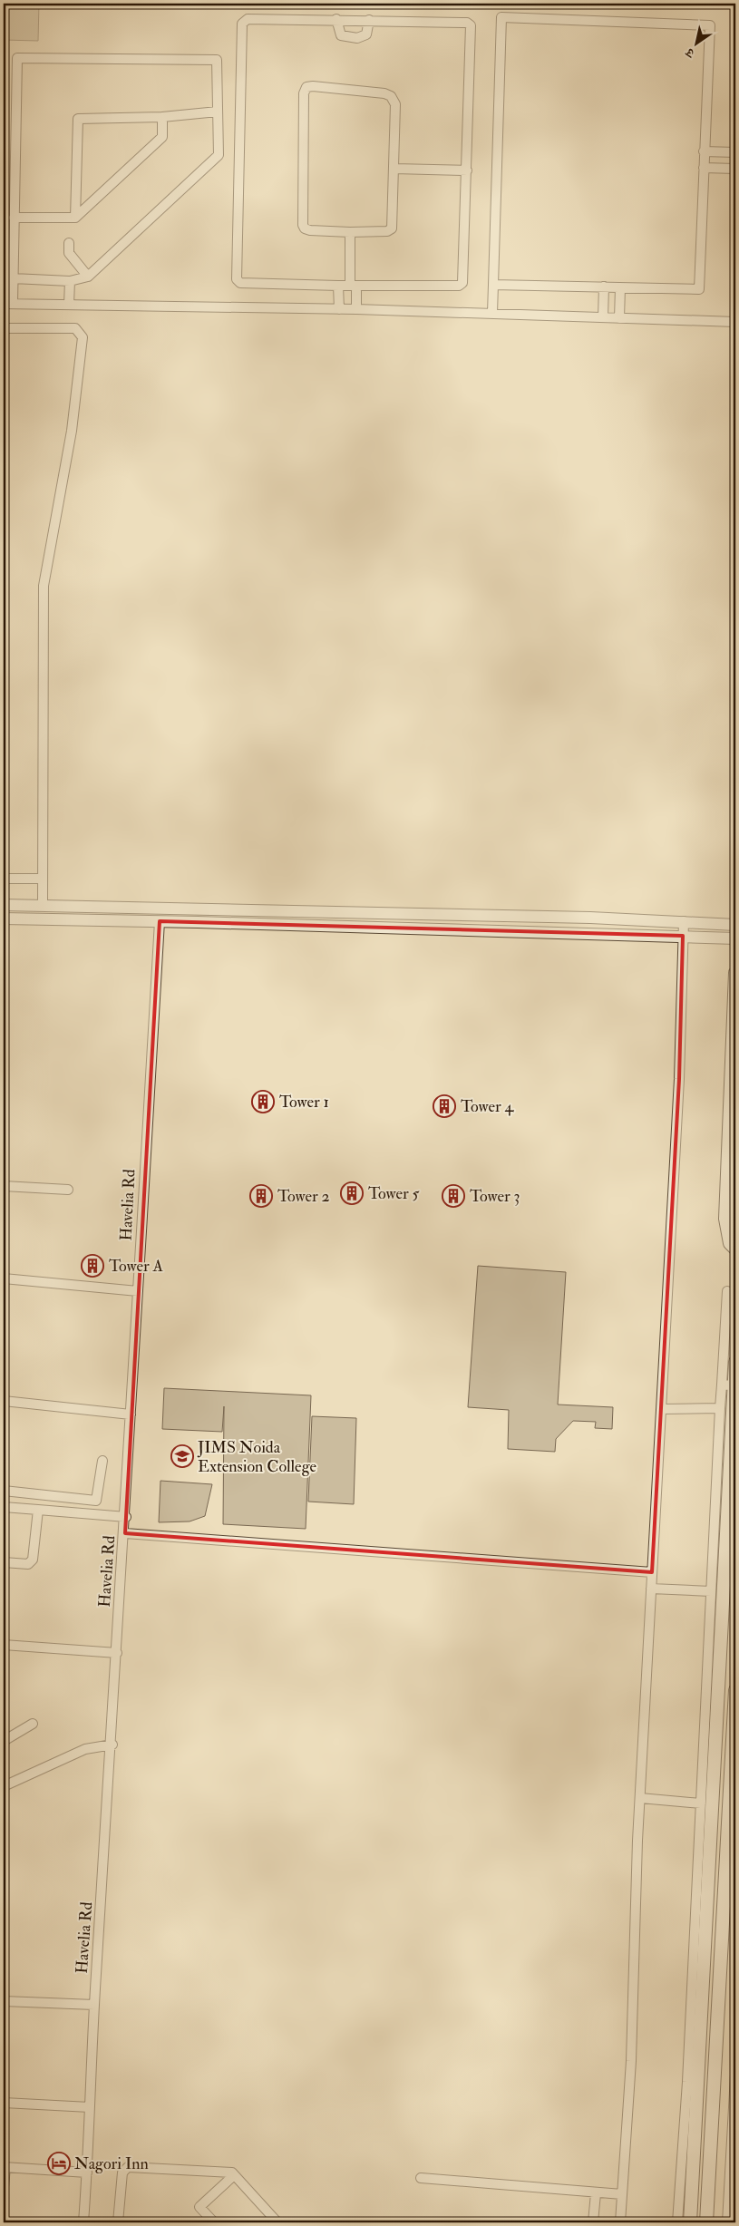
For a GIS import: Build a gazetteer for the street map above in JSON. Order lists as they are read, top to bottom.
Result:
{
  "streets": {
    "street": ["Havelia Rd"]
  },
  "places": {
    "building": [
      "Tower 1",
      "Tower 4",
      "Tower 5",
      "Tower 2",
      "Tower 3",
      "Tower A"
    ],
    "school or university": ["JIMS Noida Extension College"],
    "hotel": ["Nagori Inn"]
  },
  "north": "bottom left"
}
